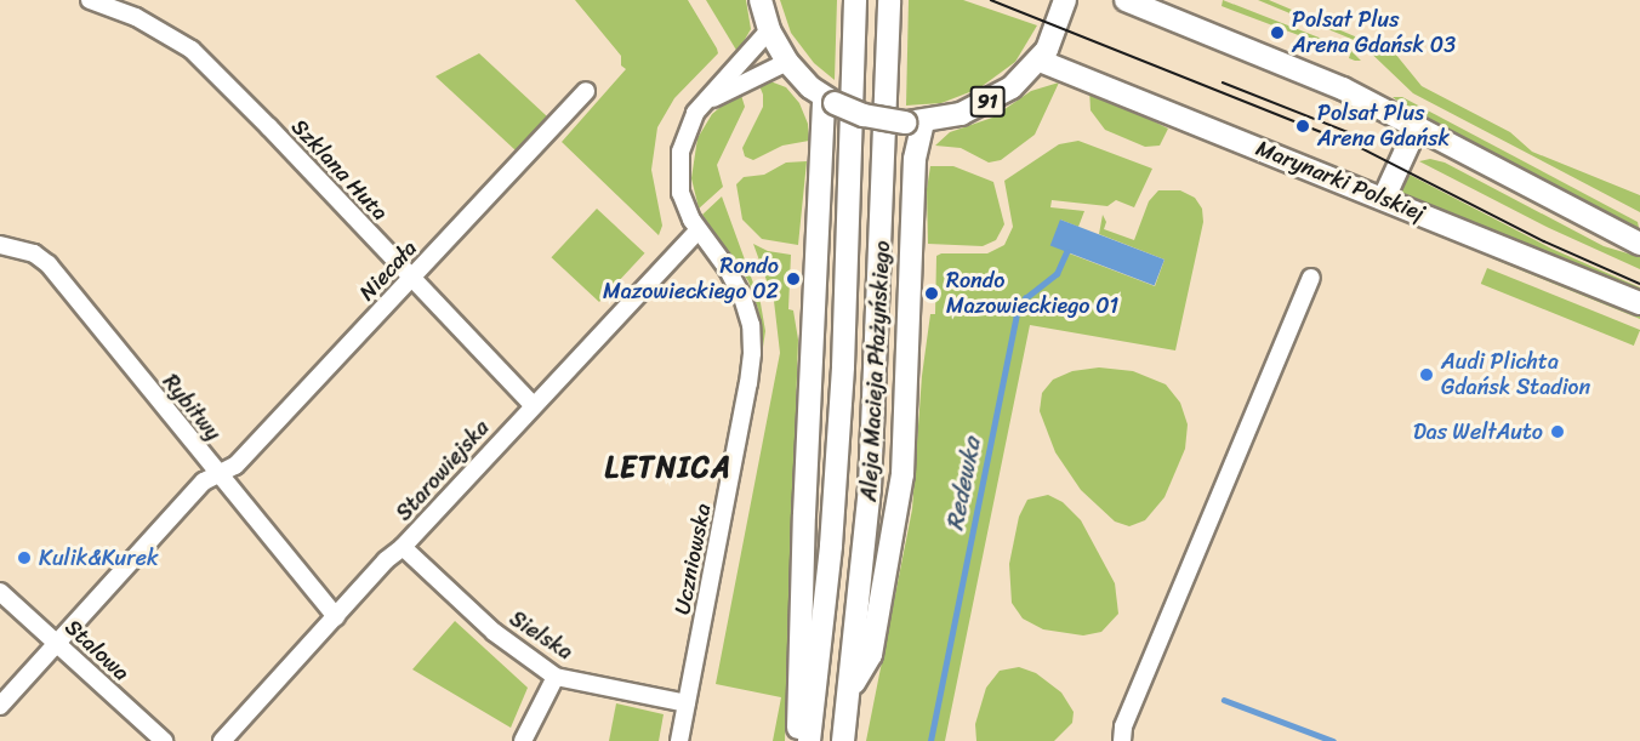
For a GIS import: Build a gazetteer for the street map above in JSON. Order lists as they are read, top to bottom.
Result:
{
  "streets": {
    "main road": ["91", "Marynarki Polskiej", "Aleja Macieja Płażyńskiego"],
    "street": [
      "Szklana Huta",
      "Niecała",
      "Rybitwy",
      "Starowiejska",
      "Uczniowska",
      "Sielska",
      "Stalowa"
    ]
  },
  "crossings": [
    ["91", "Marynarki Polskiej"],
    ["91", "Uczniowska"],
    ["Szklana Huta", "Niecała"],
    ["Szklana Huta", "Starowiejska"],
    ["Niecała", "Rybitwy"],
    ["Niecała", "Stalowa"],
    ["Rybitwy", "Starowiejska"],
    ["Starowiejska", "Uczniowska"],
    ["Starowiejska", "Sielska"],
    ["Uczniowska", "Sielska"]
  ],
  "districts": ["LETNICA"],
  "water": ["Redewka"],
  "places": [
    "Polsat Plus Arena Gdańsk 03",
    "Polsat Plus Arena Gdańsk",
    "Rondo Mazowieckiego 02",
    "Rondo Mazowieckiego 01",
    "Audi Plichta Gdańsk Stadion",
    "Das WeltAuto",
    "Kulik&Kurek"
  ]
}
